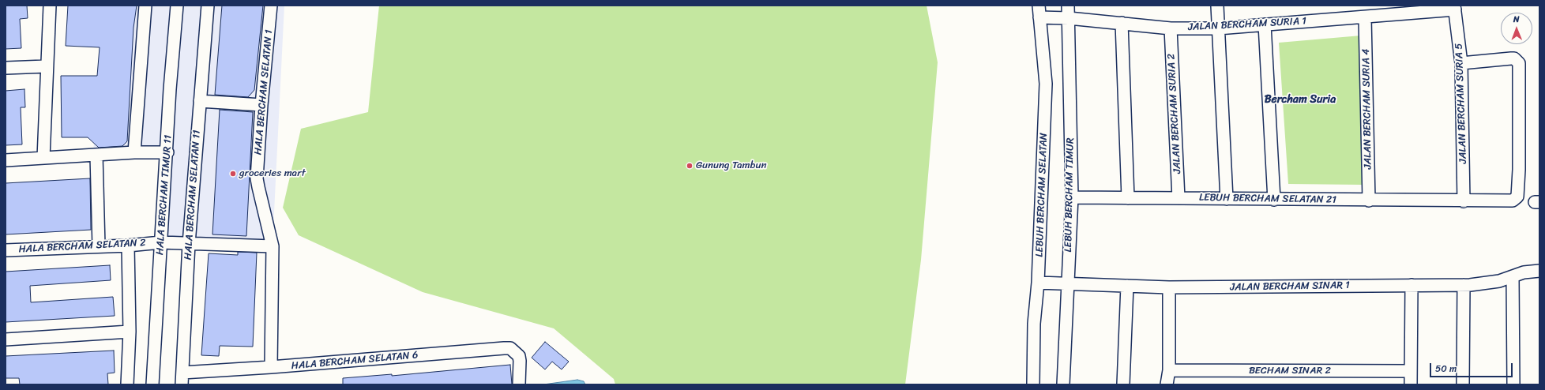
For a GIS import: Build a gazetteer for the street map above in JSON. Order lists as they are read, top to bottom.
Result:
{
  "streets": {
    "street": [
      "JALAN BERCHAM SURIA 1",
      "HALA BERCHAM SELATAN 1",
      "JALAN BERCHAM SURIA 5",
      "JALAN BERCHAM SURIA 4",
      "JALAN BERCHAM SURIA 2",
      "HALA BERCHAM TIMUR 11",
      "HALA BERCHAM SELATAN 11",
      "LEBUH BERCHAM SELATAN",
      "LEBUH BERCHAM TIMUR",
      "LEBUH BERCHAM SELATAN 21",
      "HALA BERCHAM SELATAN 2",
      "JALAN BERCHAM SINAR 1",
      "HALA BERCHAM SELATAN 6",
      "BECHAM SINAR 2"
    ]
  },
  "crossings": [
    ["JALAN BERCHAM SURIA 1", "JALAN BERCHAM SURIA 5"],
    ["JALAN BERCHAM SURIA 1", "JALAN BERCHAM SURIA 4"],
    ["JALAN BERCHAM SURIA 1", "JALAN BERCHAM SURIA 2"],
    ["JALAN BERCHAM SURIA 1", "LEBUH BERCHAM SELATAN"],
    ["JALAN BERCHAM SURIA 1", "LEBUH BERCHAM TIMUR"],
    ["HALA BERCHAM SELATAN 1", "HALA BERCHAM SELATAN 2"],
    ["HALA BERCHAM SELATAN 1", "HALA BERCHAM SELATAN 6"],
    ["JALAN BERCHAM SURIA 5", "LEBUH BERCHAM SELATAN 21"],
    ["JALAN BERCHAM SURIA 4", "LEBUH BERCHAM SELATAN 21"],
    ["JALAN BERCHAM SURIA 2", "LEBUH BERCHAM SELATAN 21"],
    ["HALA BERCHAM TIMUR 11", "HALA BERCHAM SELATAN 2"],
    ["HALA BERCHAM SELATAN 11", "HALA BERCHAM SELATAN 2"],
    ["HALA BERCHAM SELATAN 11", "HALA BERCHAM SELATAN 6"],
    ["LEBUH BERCHAM SELATAN", "JALAN BERCHAM SINAR 1"],
    ["LEBUH BERCHAM TIMUR", "LEBUH BERCHAM SELATAN 21"],
    ["LEBUH BERCHAM TIMUR", "JALAN BERCHAM SINAR 1"]
  ],
  "districts": ["Bercham Suria"],
  "places": ["Gunung Tambun", "groceries mart"],
  "scale_bar": "50 m",
  "north": "top"
}
